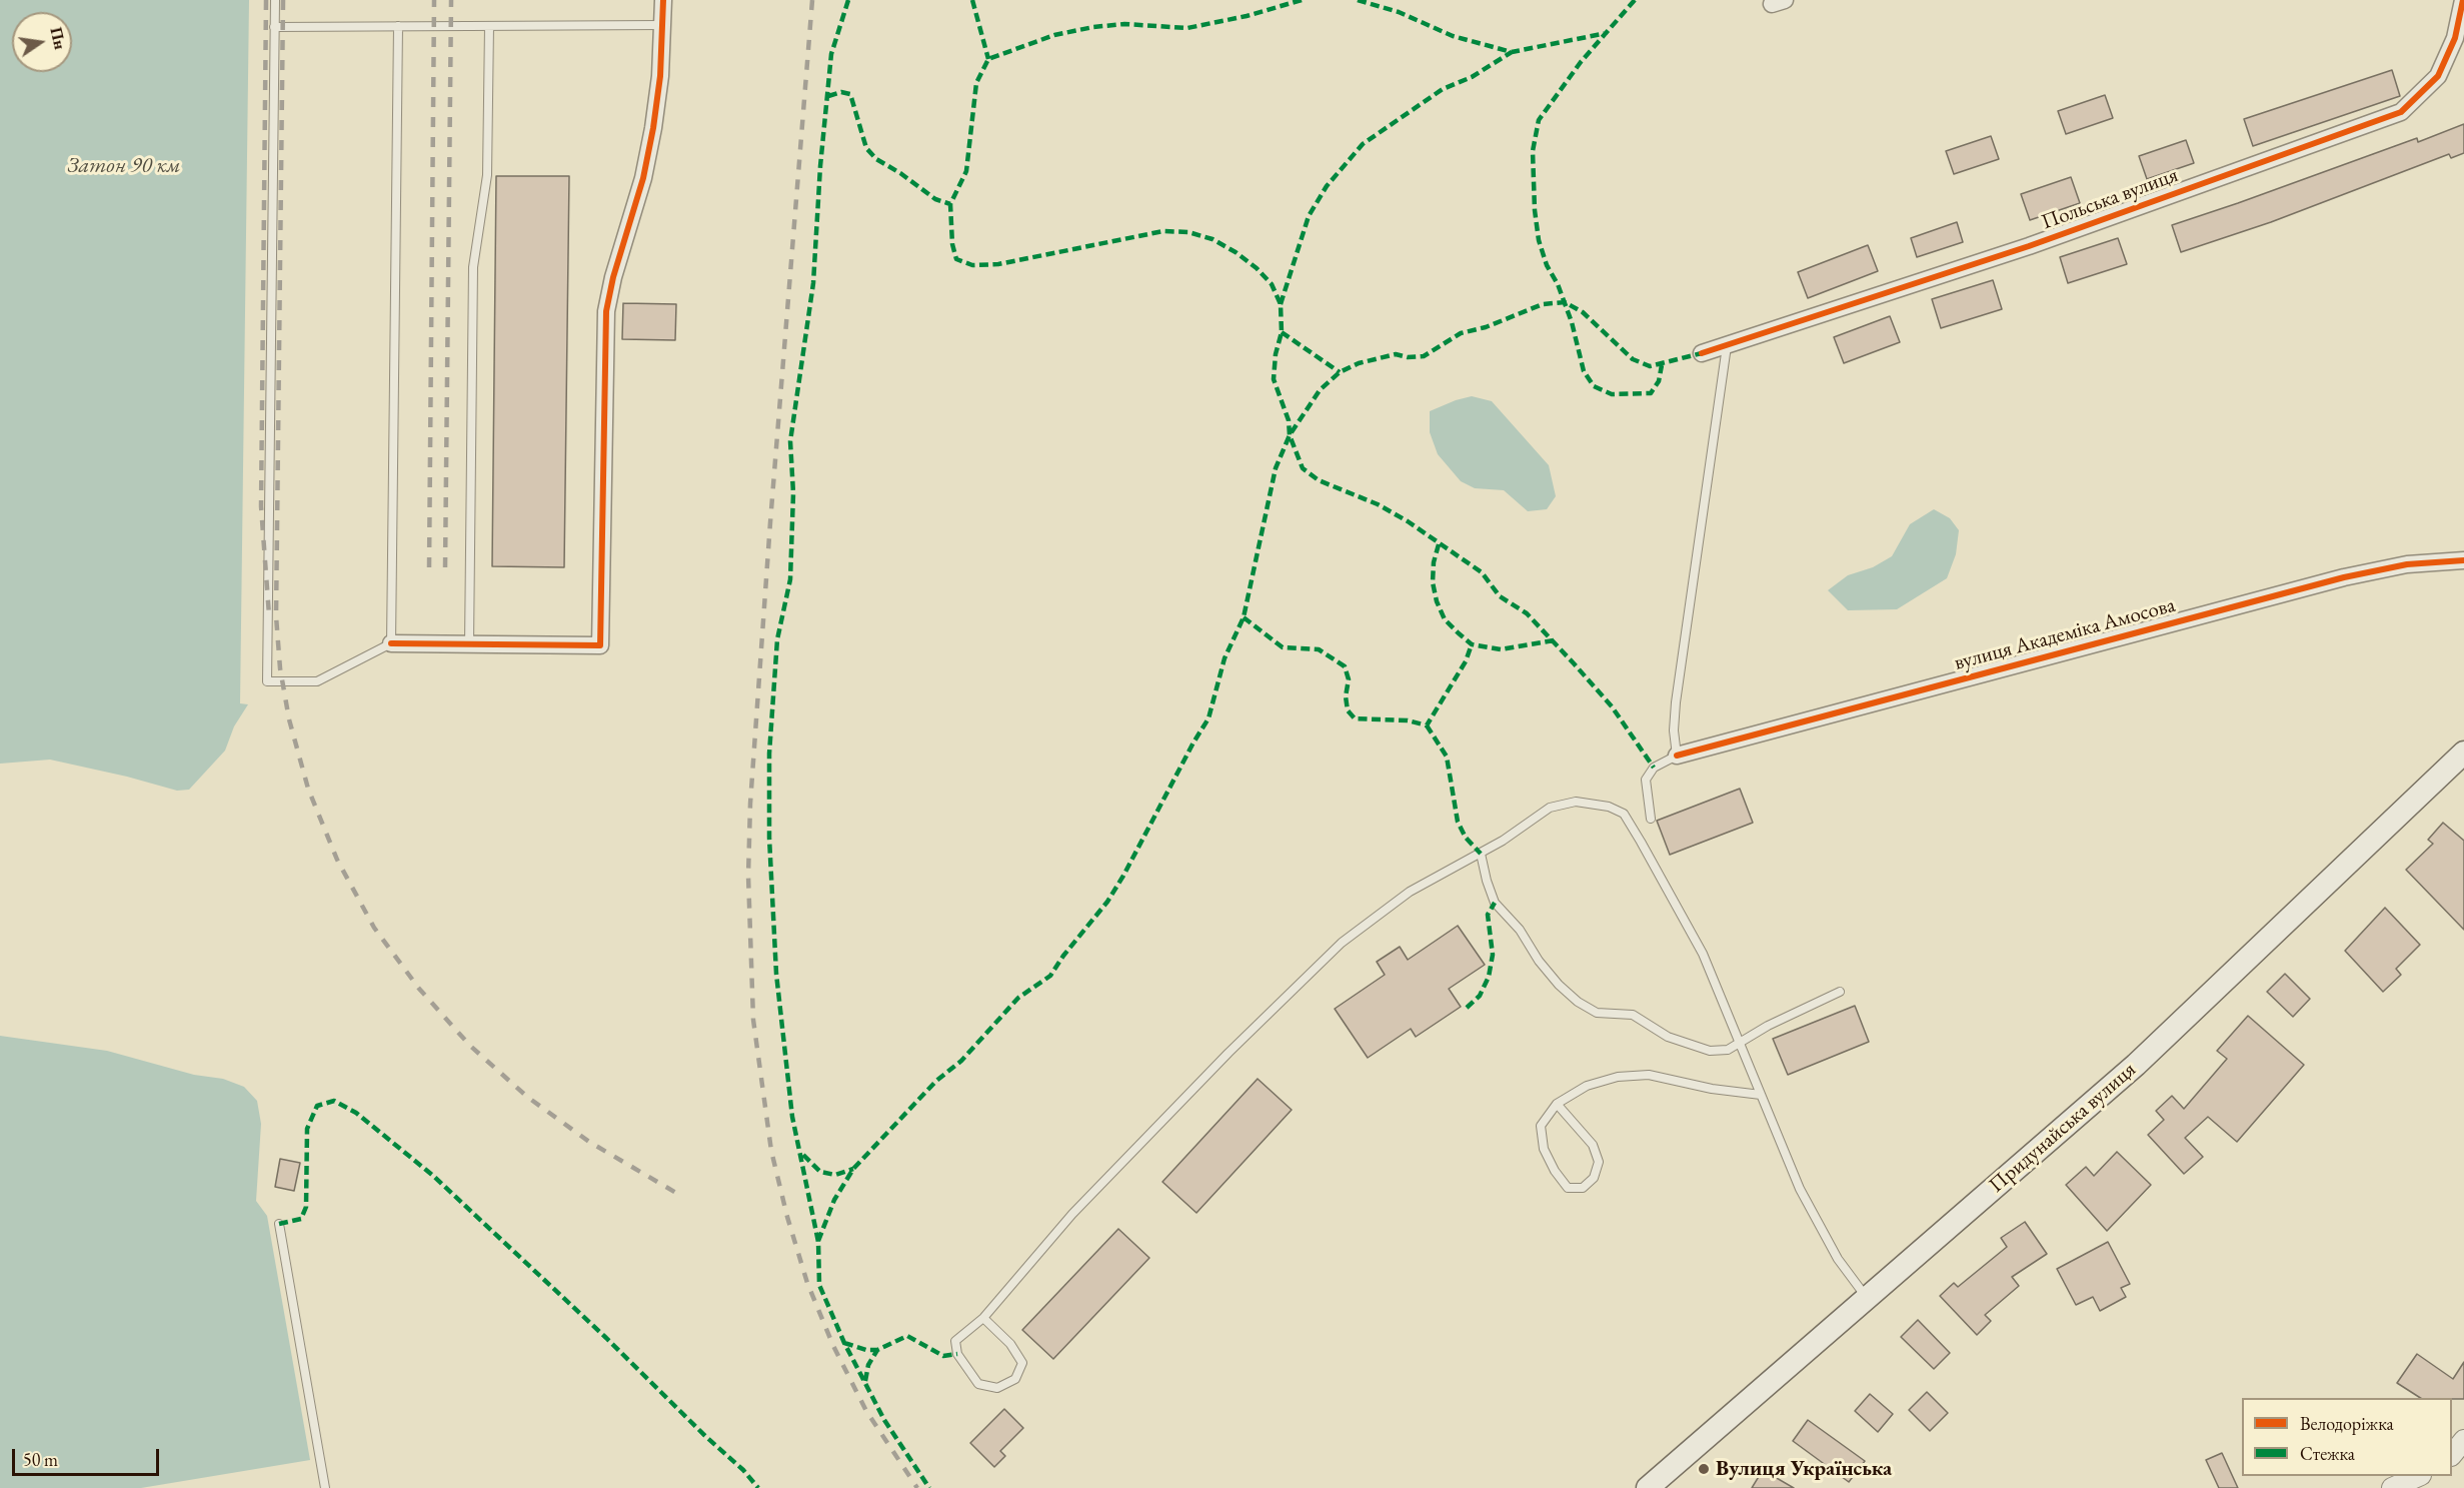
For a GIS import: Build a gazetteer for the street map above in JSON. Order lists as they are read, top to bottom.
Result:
{
  "streets": {
    "main road": ["Придунайська вулиця"],
    "street": ["Польська вулиця", "вулиця Академіка Амосова"]
  },
  "water": ["Затон 90 км"],
  "places": ["Вулиця Українська"],
  "legend": ["Велодоріжка", "Стежка"],
  "scale_bar": "50 m",
  "north": "right"
}
